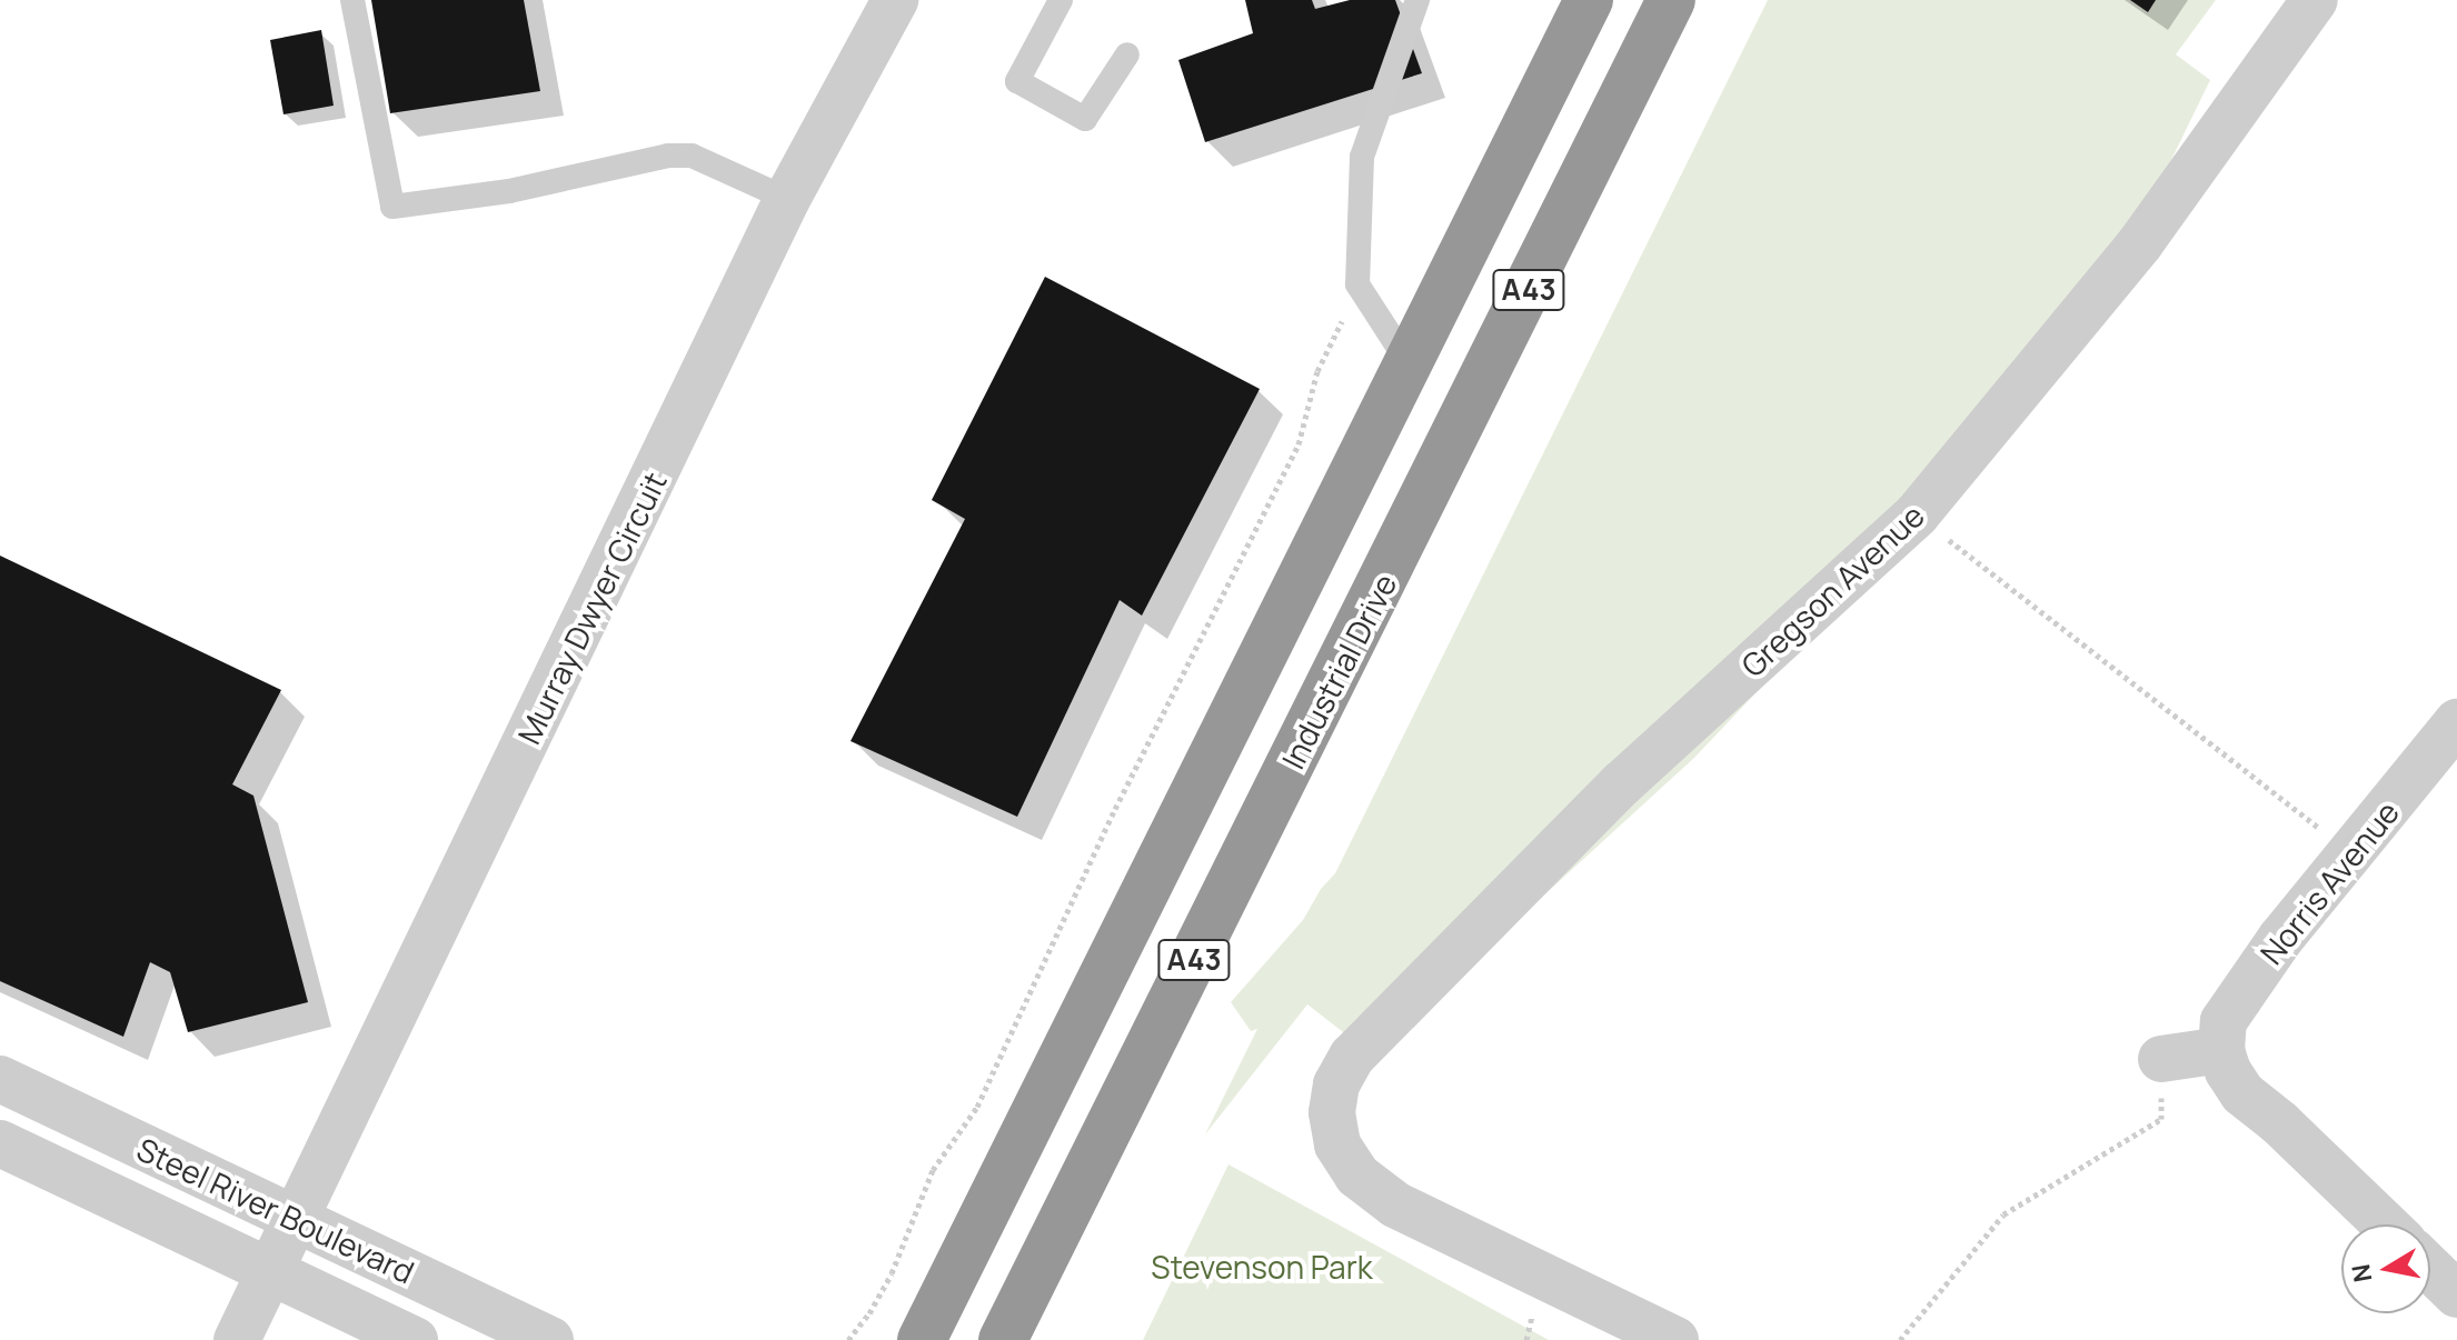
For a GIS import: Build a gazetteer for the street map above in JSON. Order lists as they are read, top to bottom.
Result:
{
  "streets": {
    "highway": ["A43", "Industrial Drive"],
    "street": [
      "Gregson Avenue",
      "Murray Dwyer Circuit",
      "Norris Avenue",
      "Steel River Boulevard"
    ]
  },
  "crossings": [
    ["Murray Dwyer Circuit", "Steel River Boulevard"]
  ],
  "parks": ["Stevenson Park"],
  "north": "left"
}
